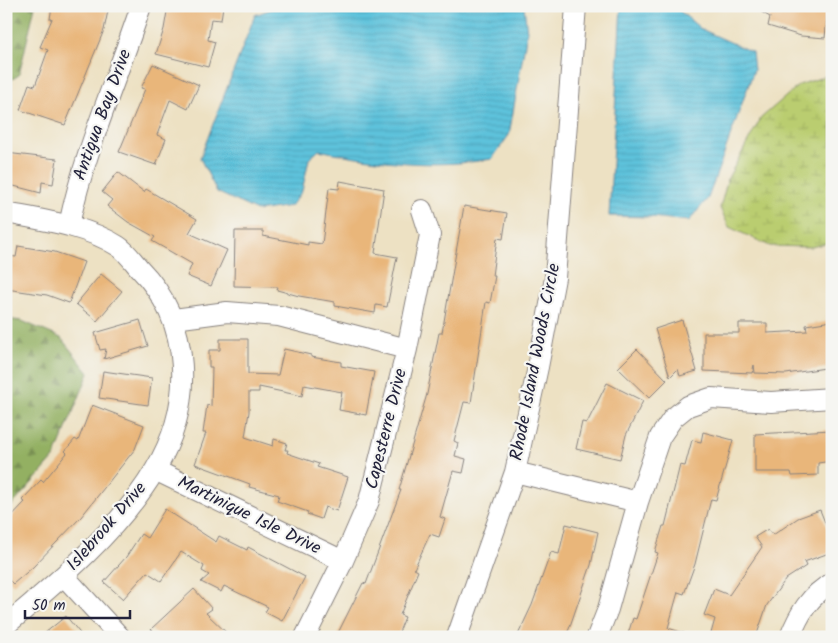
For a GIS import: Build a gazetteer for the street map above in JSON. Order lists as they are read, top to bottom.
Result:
{
  "streets": {
    "street": [
      "Antigua Bay Drive",
      "Rhode Island Woods Circle",
      "Capesterre Drive",
      "Martinique Isle Drive",
      "Islebrook Drive"
    ]
  },
  "crossings": [
    ["Antigua Bay Drive", "Islebrook Drive"],
    ["Capesterre Drive", "Martinique Isle Drive"],
    ["Martinique Isle Drive", "Islebrook Drive"]
  ],
  "scale_bar": "50 m"
}
